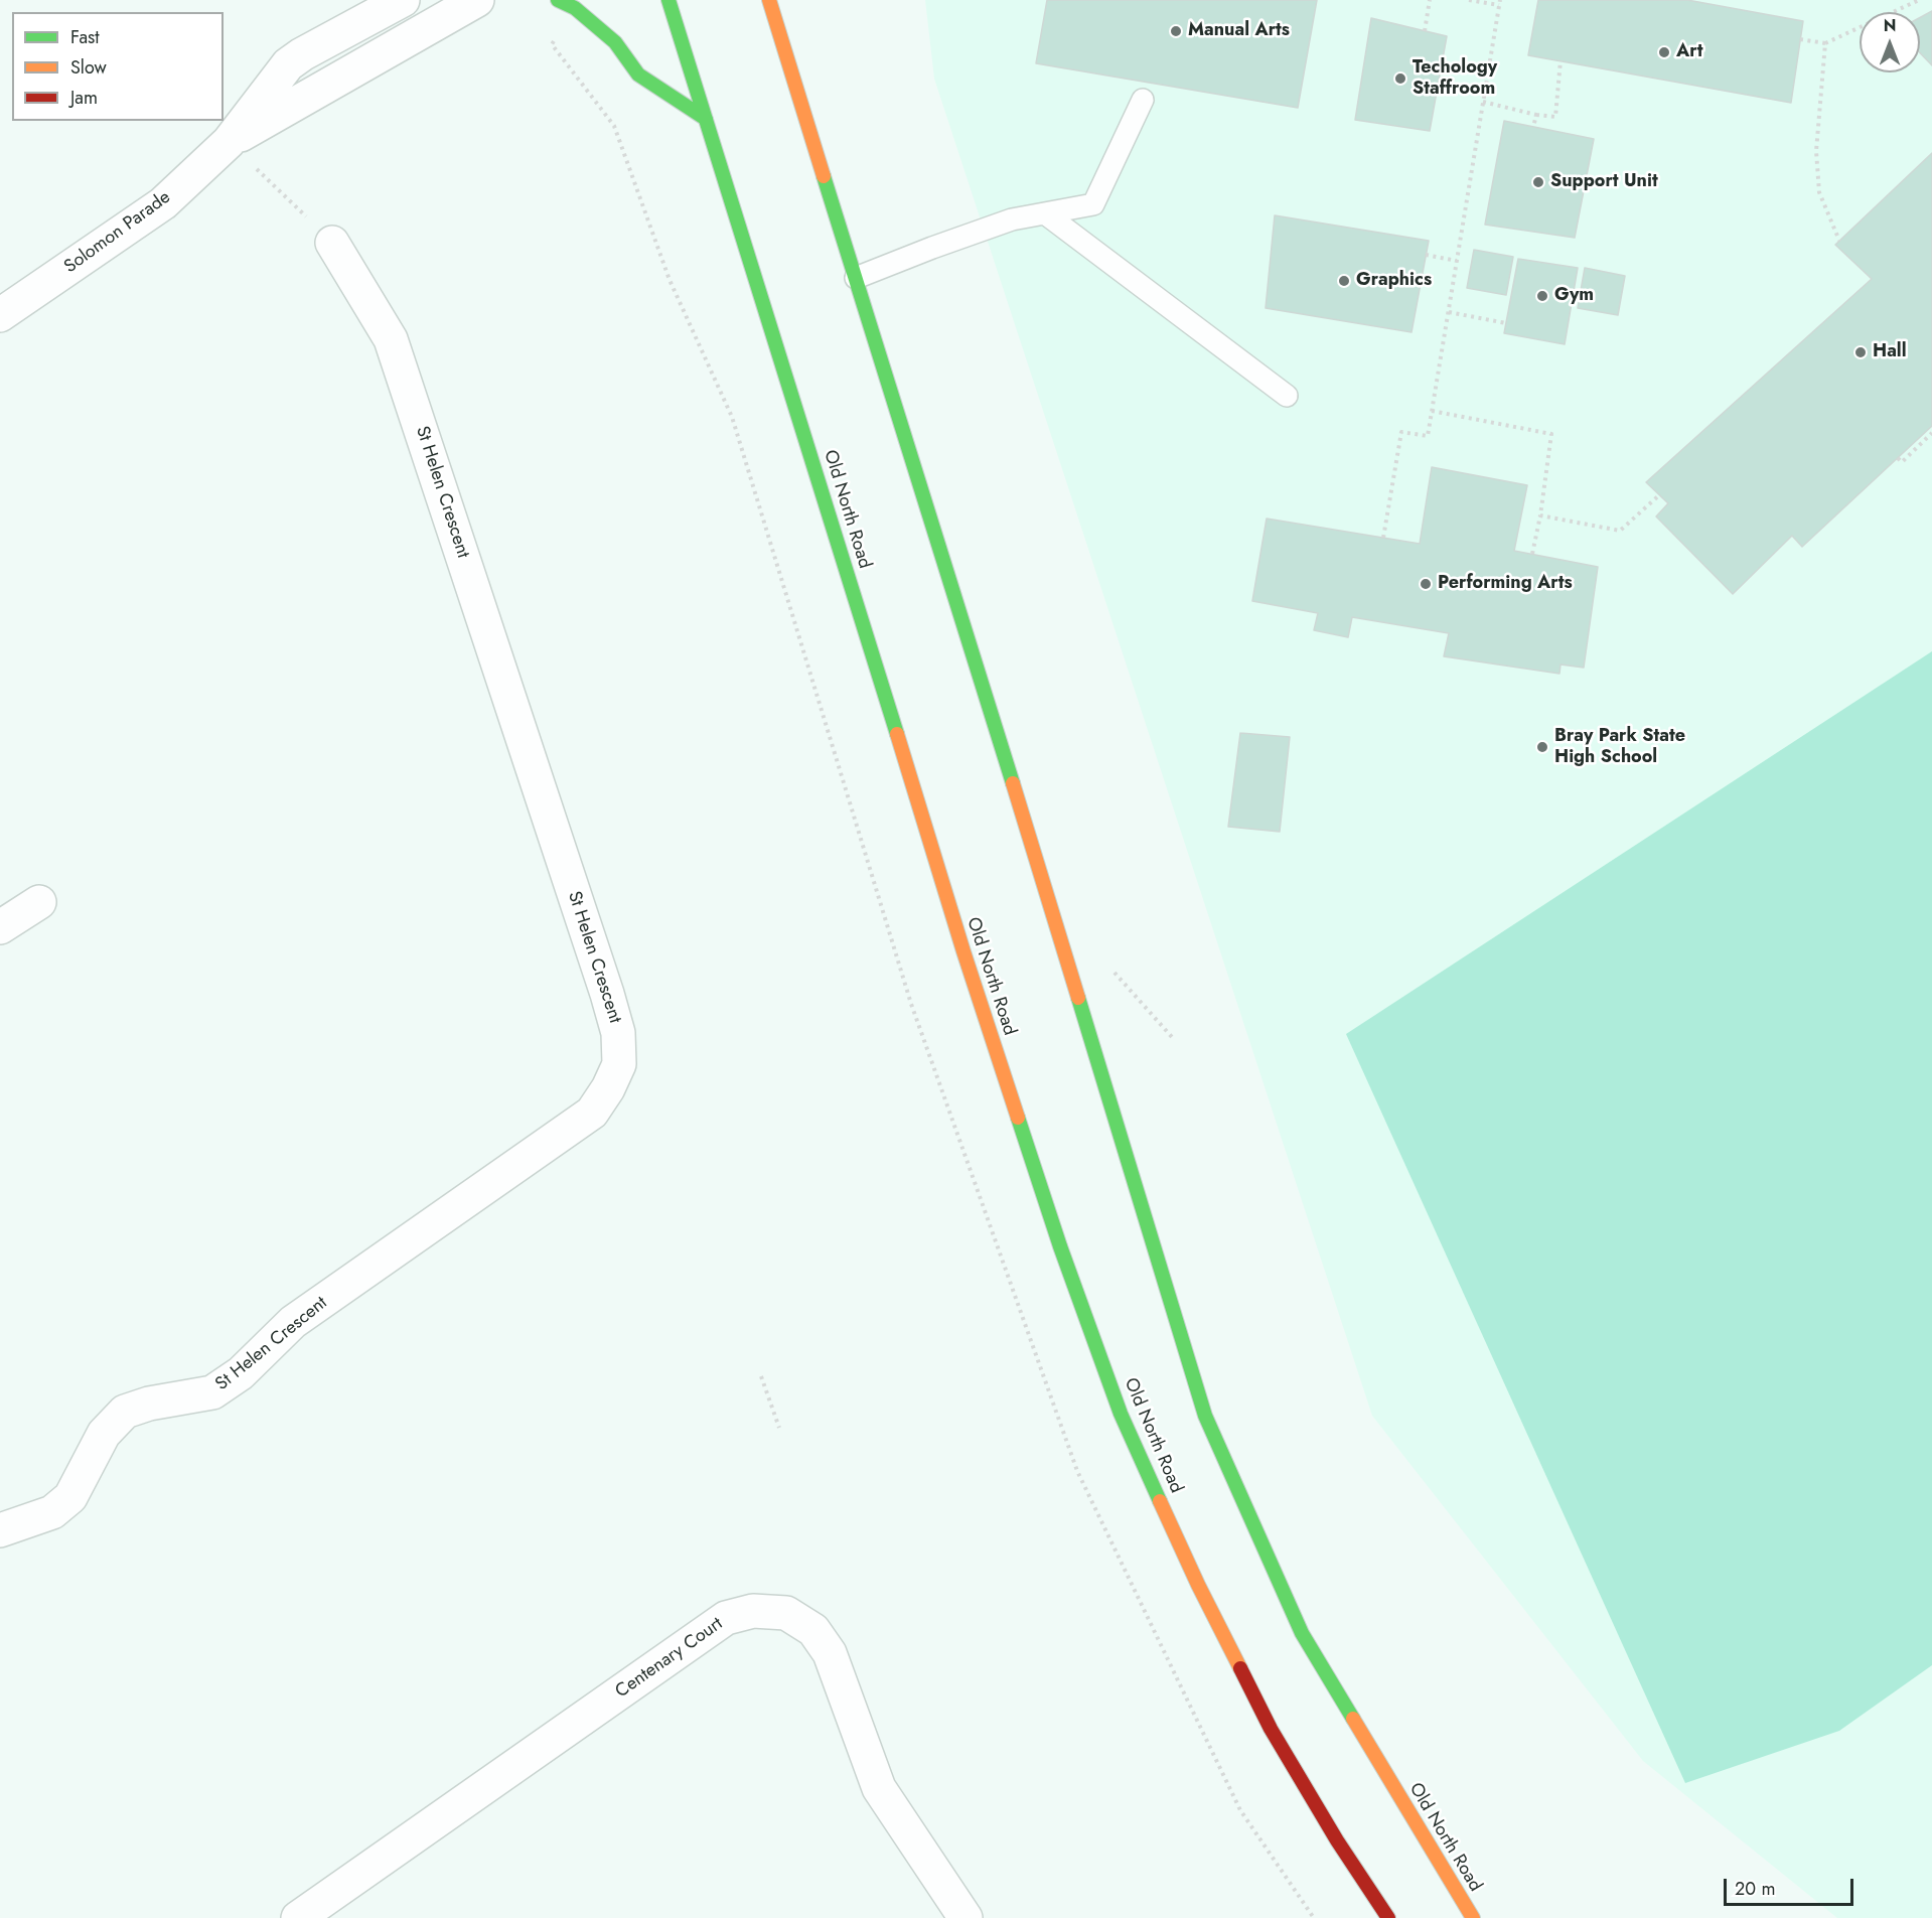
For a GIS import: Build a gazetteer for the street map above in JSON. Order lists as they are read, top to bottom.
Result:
{
  "streets": {
    "main road": ["Old North Road"],
    "street": ["Solomon Parade", "St Helen Crescent", "Centenary Court"]
  },
  "places": [
    "Manual Arts",
    "Art",
    "Techology Staffroom",
    "Support Unit",
    "Graphics",
    "Gym",
    "Hall",
    "Performing Arts",
    "Bray Park State High School"
  ],
  "legend": ["Fast", "Slow", "Jam"],
  "scale_bar": "20 m",
  "north": "top"
}
